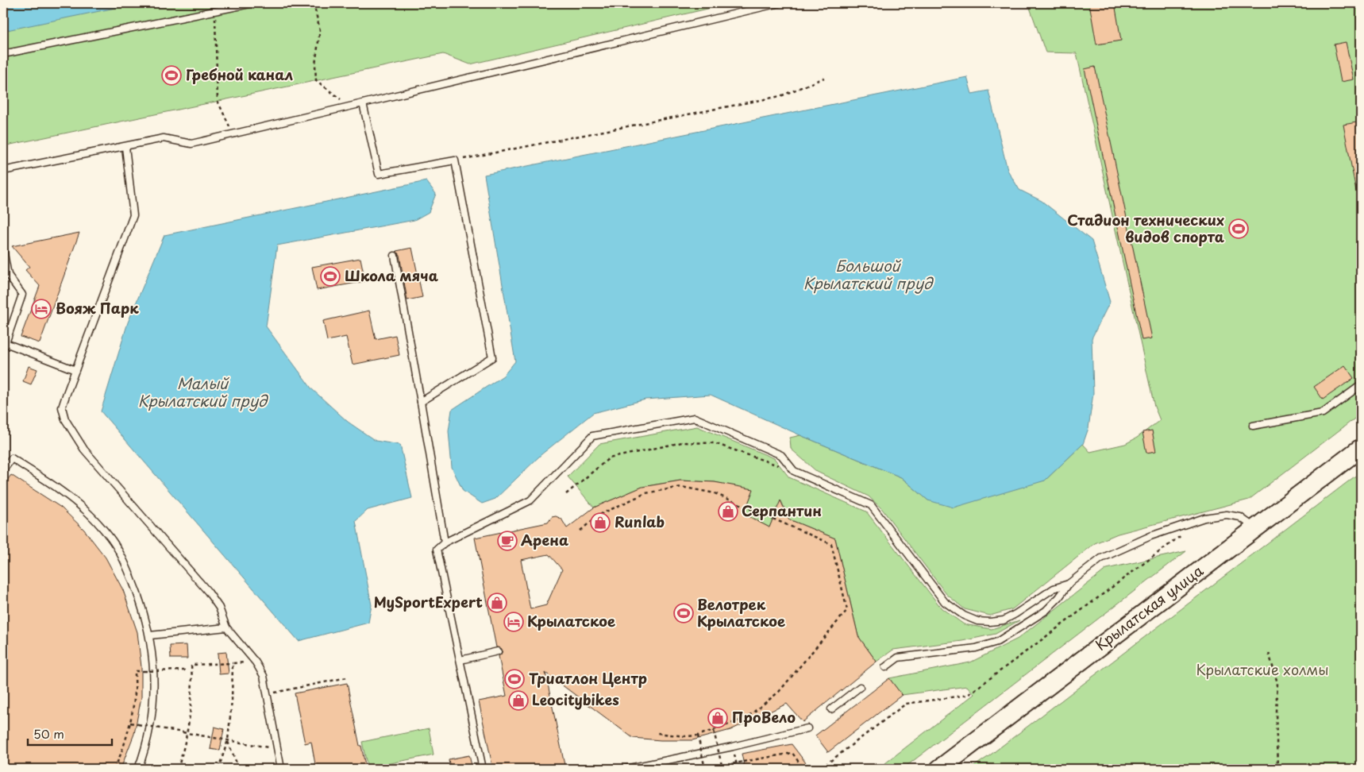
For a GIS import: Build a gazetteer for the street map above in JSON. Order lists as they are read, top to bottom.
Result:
{
  "streets": {
    "main road": ["Крылатская улица"]
  },
  "water": ["Большой Крылатский пруд", "Малый Крылатский пруд"],
  "parks": ["Крылатские холмы"],
  "places": {
    "sports": [
      "Гребной канал",
      "Стадион технических видов спорта",
      "Школа мяча",
      "Велотрек Крылатское",
      "Триатлон Центр"
    ],
    "hotel": ["Вояж Парк", "Крылатское"],
    "shop": [
      "Серпантин",
      "Runlab",
      "MySportExpert",
      "Leocitybikes",
      "ПроВело"
    ],
    "cafe": ["Арена"]
  },
  "scale_bar": "50 m"
}
